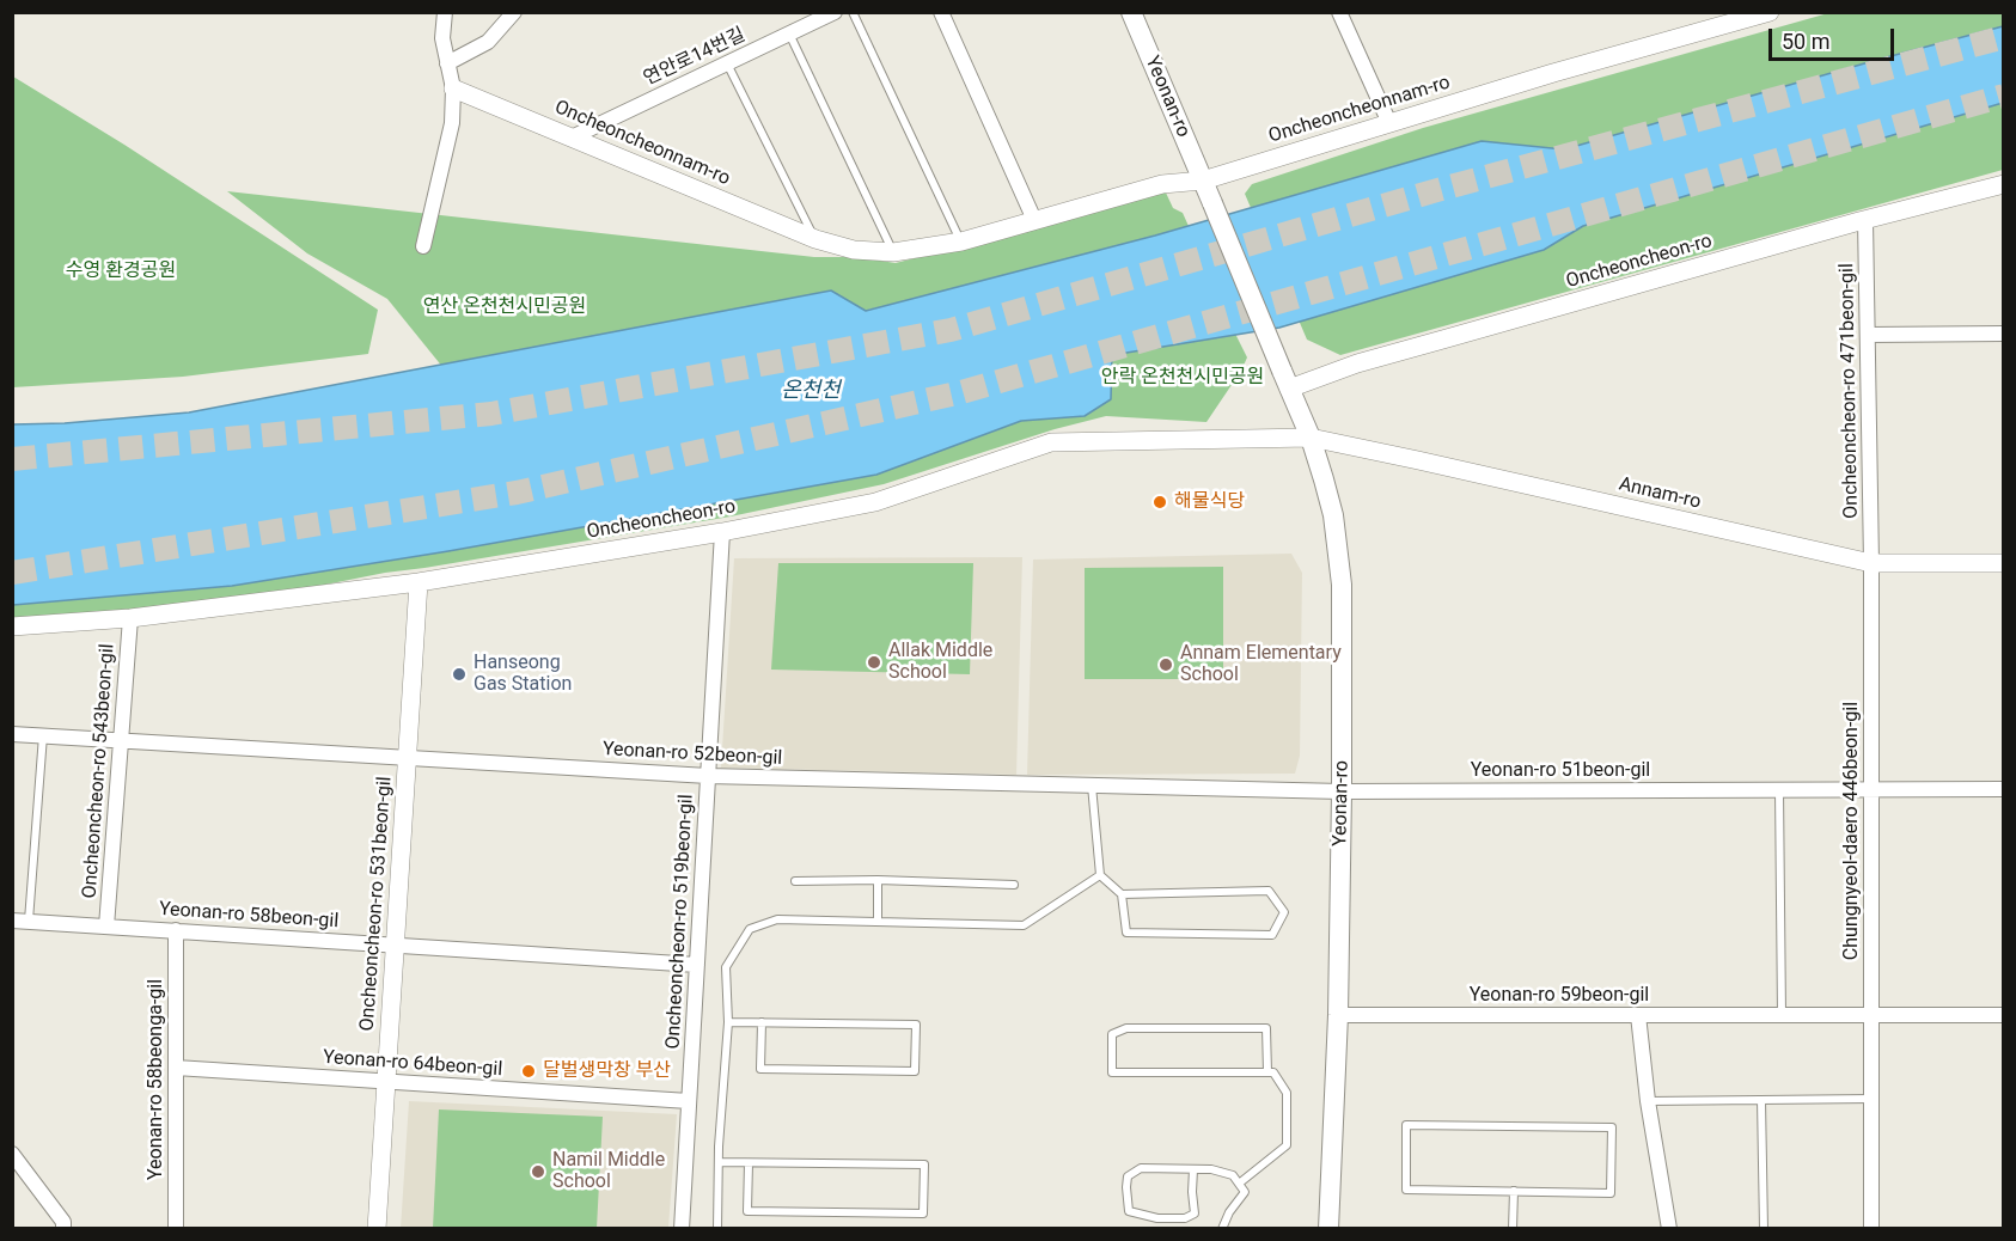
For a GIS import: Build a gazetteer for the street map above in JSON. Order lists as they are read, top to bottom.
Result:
{
  "streets": {
    "main road": ["Yeonan-ro"],
    "street": [
      "연안로14번길",
      "Oncheoncheonnam-ro",
      "Oncheoncheon-ro",
      "Oncheoncheon-ro 471beon-gil",
      "Annam-ro",
      "Yeonan-ro 52beon-gil",
      "Oncheoncheon-ro 543beon-gil",
      "Yeonan-ro 51beon-gil",
      "Chungnyeol-daero 446beon-gil",
      "Oncheoncheon-ro 531beon-gil",
      "Yeonan-ro 58beon-gil",
      "Oncheoncheon-ro 519beon-gil",
      "Yeonan-ro 59beon-gil",
      "Yeonan-ro 64beon-gil",
      "Yeonan-ro 58beonga-gil"
    ]
  },
  "crossings": [
    ["연안로14번길", "Oncheoncheonnam-ro"],
    ["Yeonan-ro", "Oncheoncheonnam-ro"],
    ["Yeonan-ro", "Oncheoncheon-ro"],
    ["Yeonan-ro", "Annam-ro"],
    ["Yeonan-ro", "Yeonan-ro 52beon-gil"],
    ["Yeonan-ro", "Yeonan-ro 51beon-gil"],
    ["Yeonan-ro", "Yeonan-ro 59beon-gil"],
    ["Oncheoncheon-ro", "Oncheoncheon-ro 471beon-gil"],
    ["Oncheoncheon-ro", "Annam-ro"],
    ["Oncheoncheon-ro", "Oncheoncheon-ro 543beon-gil"],
    ["Oncheoncheon-ro", "Oncheoncheon-ro 531beon-gil"],
    ["Oncheoncheon-ro", "Oncheoncheon-ro 519beon-gil"],
    ["Oncheoncheon-ro 471beon-gil", "Annam-ro"],
    ["Oncheoncheon-ro 471beon-gil", "Chungnyeol-daero 446beon-gil"],
    ["Annam-ro", "Chungnyeol-daero 446beon-gil"],
    ["Yeonan-ro 52beon-gil", "Oncheoncheon-ro 543beon-gil"],
    ["Yeonan-ro 52beon-gil", "Yeonan-ro 51beon-gil"],
    ["Yeonan-ro 52beon-gil", "Oncheoncheon-ro 531beon-gil"],
    ["Yeonan-ro 52beon-gil", "Oncheoncheon-ro 519beon-gil"],
    ["Oncheoncheon-ro 543beon-gil", "Yeonan-ro 58beon-gil"],
    ["Yeonan-ro 51beon-gil", "Chungnyeol-daero 446beon-gil"],
    ["Chungnyeol-daero 446beon-gil", "Yeonan-ro 59beon-gil"],
    ["Oncheoncheon-ro 531beon-gil", "Yeonan-ro 58beon-gil"],
    ["Oncheoncheon-ro 531beon-gil", "Yeonan-ro 64beon-gil"],
    ["Yeonan-ro 58beon-gil", "Oncheoncheon-ro 519beon-gil"],
    ["Yeonan-ro 58beon-gil", "Yeonan-ro 58beonga-gil"],
    ["Oncheoncheon-ro 519beon-gil", "Yeonan-ro 64beon-gil"],
    ["Yeonan-ro 64beon-gil", "Yeonan-ro 58beonga-gil"]
  ],
  "water": ["온천천"],
  "parks": ["수영 환경공원", "연산 온천천시민공원", "안락 온천천시민공원"],
  "places": [
    "해물식당",
    "Allak Middle School",
    "Annam Elementary School",
    "Hanseong Gas Station",
    "달벌생막창 부산",
    "Namil Middle School"
  ],
  "scale_bar": "50 m"
}
